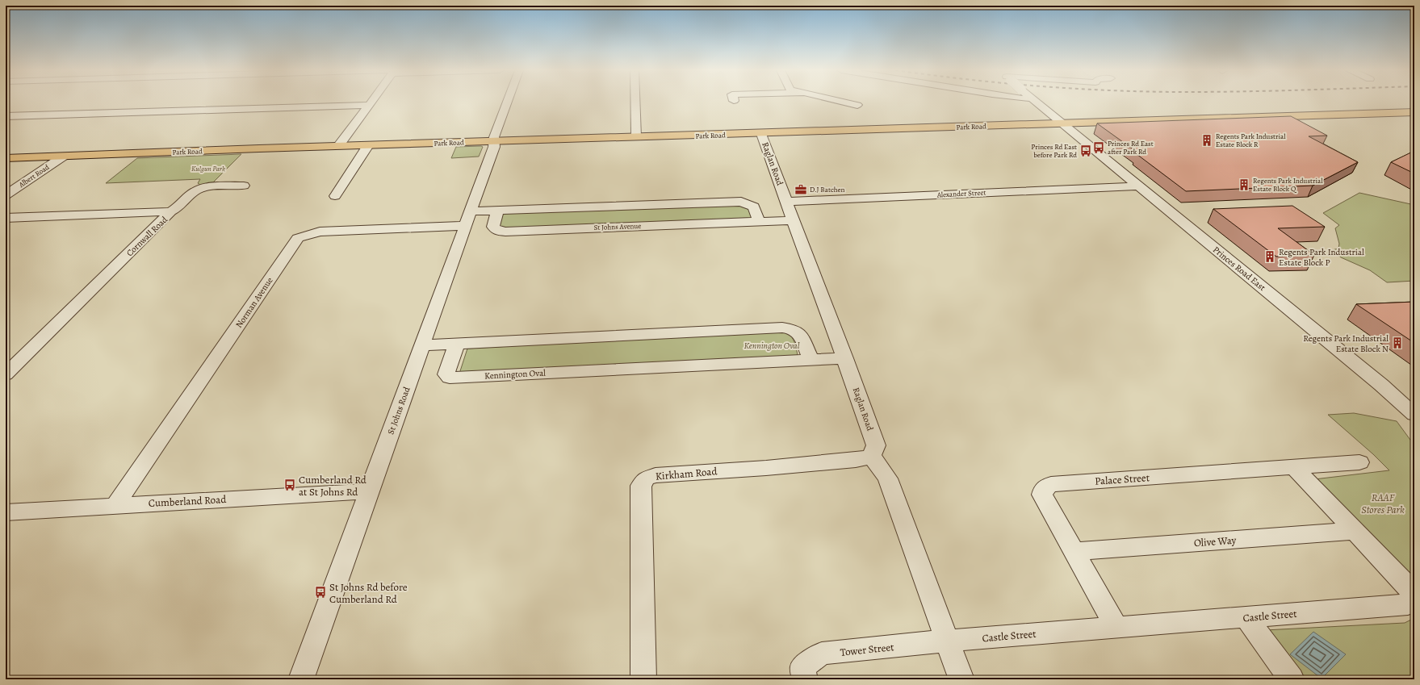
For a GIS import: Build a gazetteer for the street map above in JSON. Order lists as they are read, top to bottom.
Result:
{
  "streets": {
    "main road": ["Park Road"],
    "street": [
      "Raglan Road",
      "Albert Road",
      "Alexander Street",
      "St Johns Avenue",
      "Cornwall Road",
      "Princes Road East",
      "Norman Avenue",
      "Kennington Oval",
      "St Johns Road",
      "Kirkham Road",
      "Palace Street",
      "Cumberland Road",
      "Olive Way",
      "Castle Street",
      "Tower Street"
    ]
  },
  "crossings": [
    ["Park Road", "Raglan Road"],
    ["Park Road", "Albert Road"],
    ["Park Road", "Princes Road East"],
    ["Park Road", "St Johns Road"],
    ["Raglan Road", "Alexander Street"],
    ["Raglan Road", "St Johns Avenue"],
    ["Raglan Road", "Kennington Oval"],
    ["Raglan Road", "Kirkham Road"],
    ["Alexander Street", "Princes Road East"],
    ["Norman Avenue", "St Johns Road"],
    ["Norman Avenue", "Cumberland Road"],
    ["St Johns Road", "Cumberland Road"],
    ["Palace Street", "Olive Way"],
    ["Palace Street", "Castle Street"],
    ["Olive Way", "Castle Street"],
    ["Castle Street", "Tower Street"]
  ],
  "parks": ["Kulgun Park", "Kennington Oval", "RAAF Stores Park"],
  "places": {
    "building": [
      "Regents Park Industrial Estate Block R",
      "Regents Park Industrial Estate Block Q",
      "Regents Park Industrial Estate Block P",
      "Regents Park Industrial Estate Block N"
    ],
    "bus stop": [
      "Princes Rd East after Park Rd",
      "Princes Rd East before Park Rd",
      "Cumberland Rd at St Johns Rd",
      "St Johns Rd before Cumberland Rd"
    ],
    "office": ["D.J Batchen"]
  }
}
